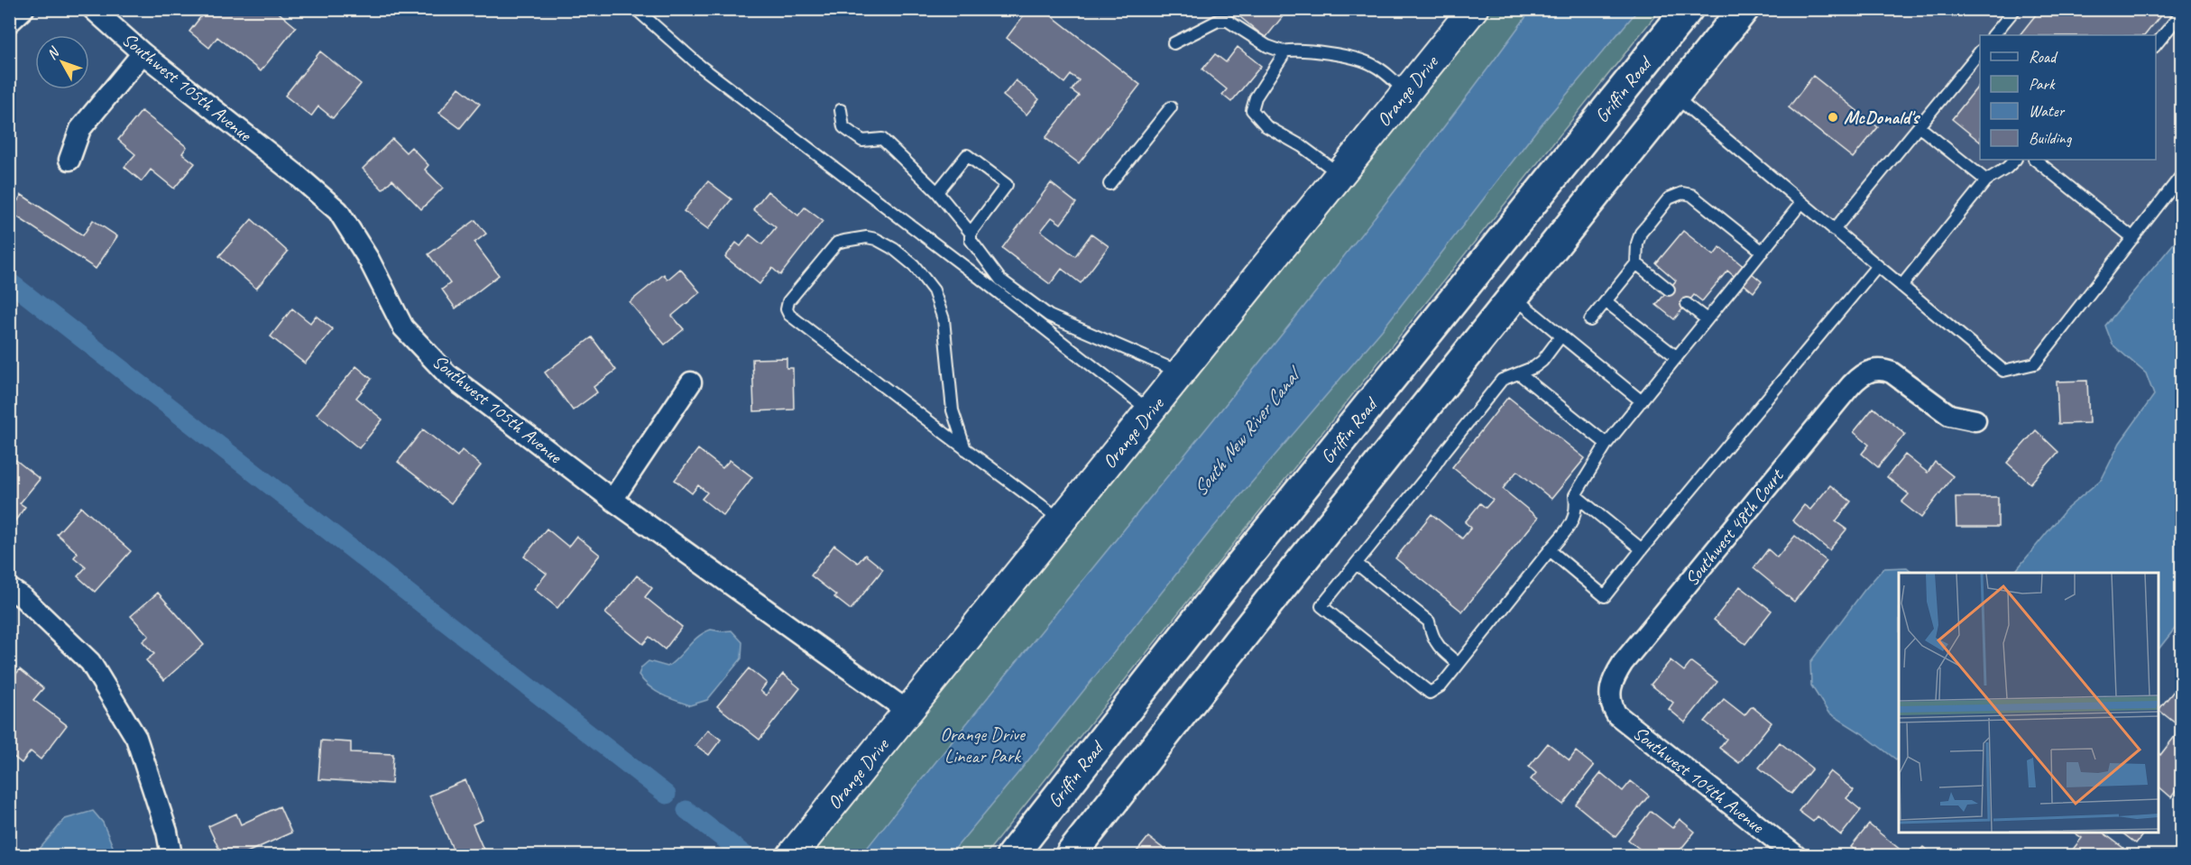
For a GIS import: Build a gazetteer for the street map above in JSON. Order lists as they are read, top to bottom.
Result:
{
  "streets": {
    "main road": ["Griffin Road"],
    "street": [
      "Southwest 105th Avenue",
      "Orange Drive",
      "Southwest 48th Court",
      "Southwest 104th Avenue"
    ]
  },
  "crossings": [
    ["Southwest 105th Avenue", "Orange Drive"],
    ["Southwest 48th Court", "Southwest 104th Avenue"]
  ],
  "water": ["South New River Canal"],
  "parks": ["Orange Drive Linear Park"],
  "places": ["McDonald's"],
  "legend": [
    "Road",
    "Park",
    "Water",
    "Building"
  ],
  "north": "top left"
}
